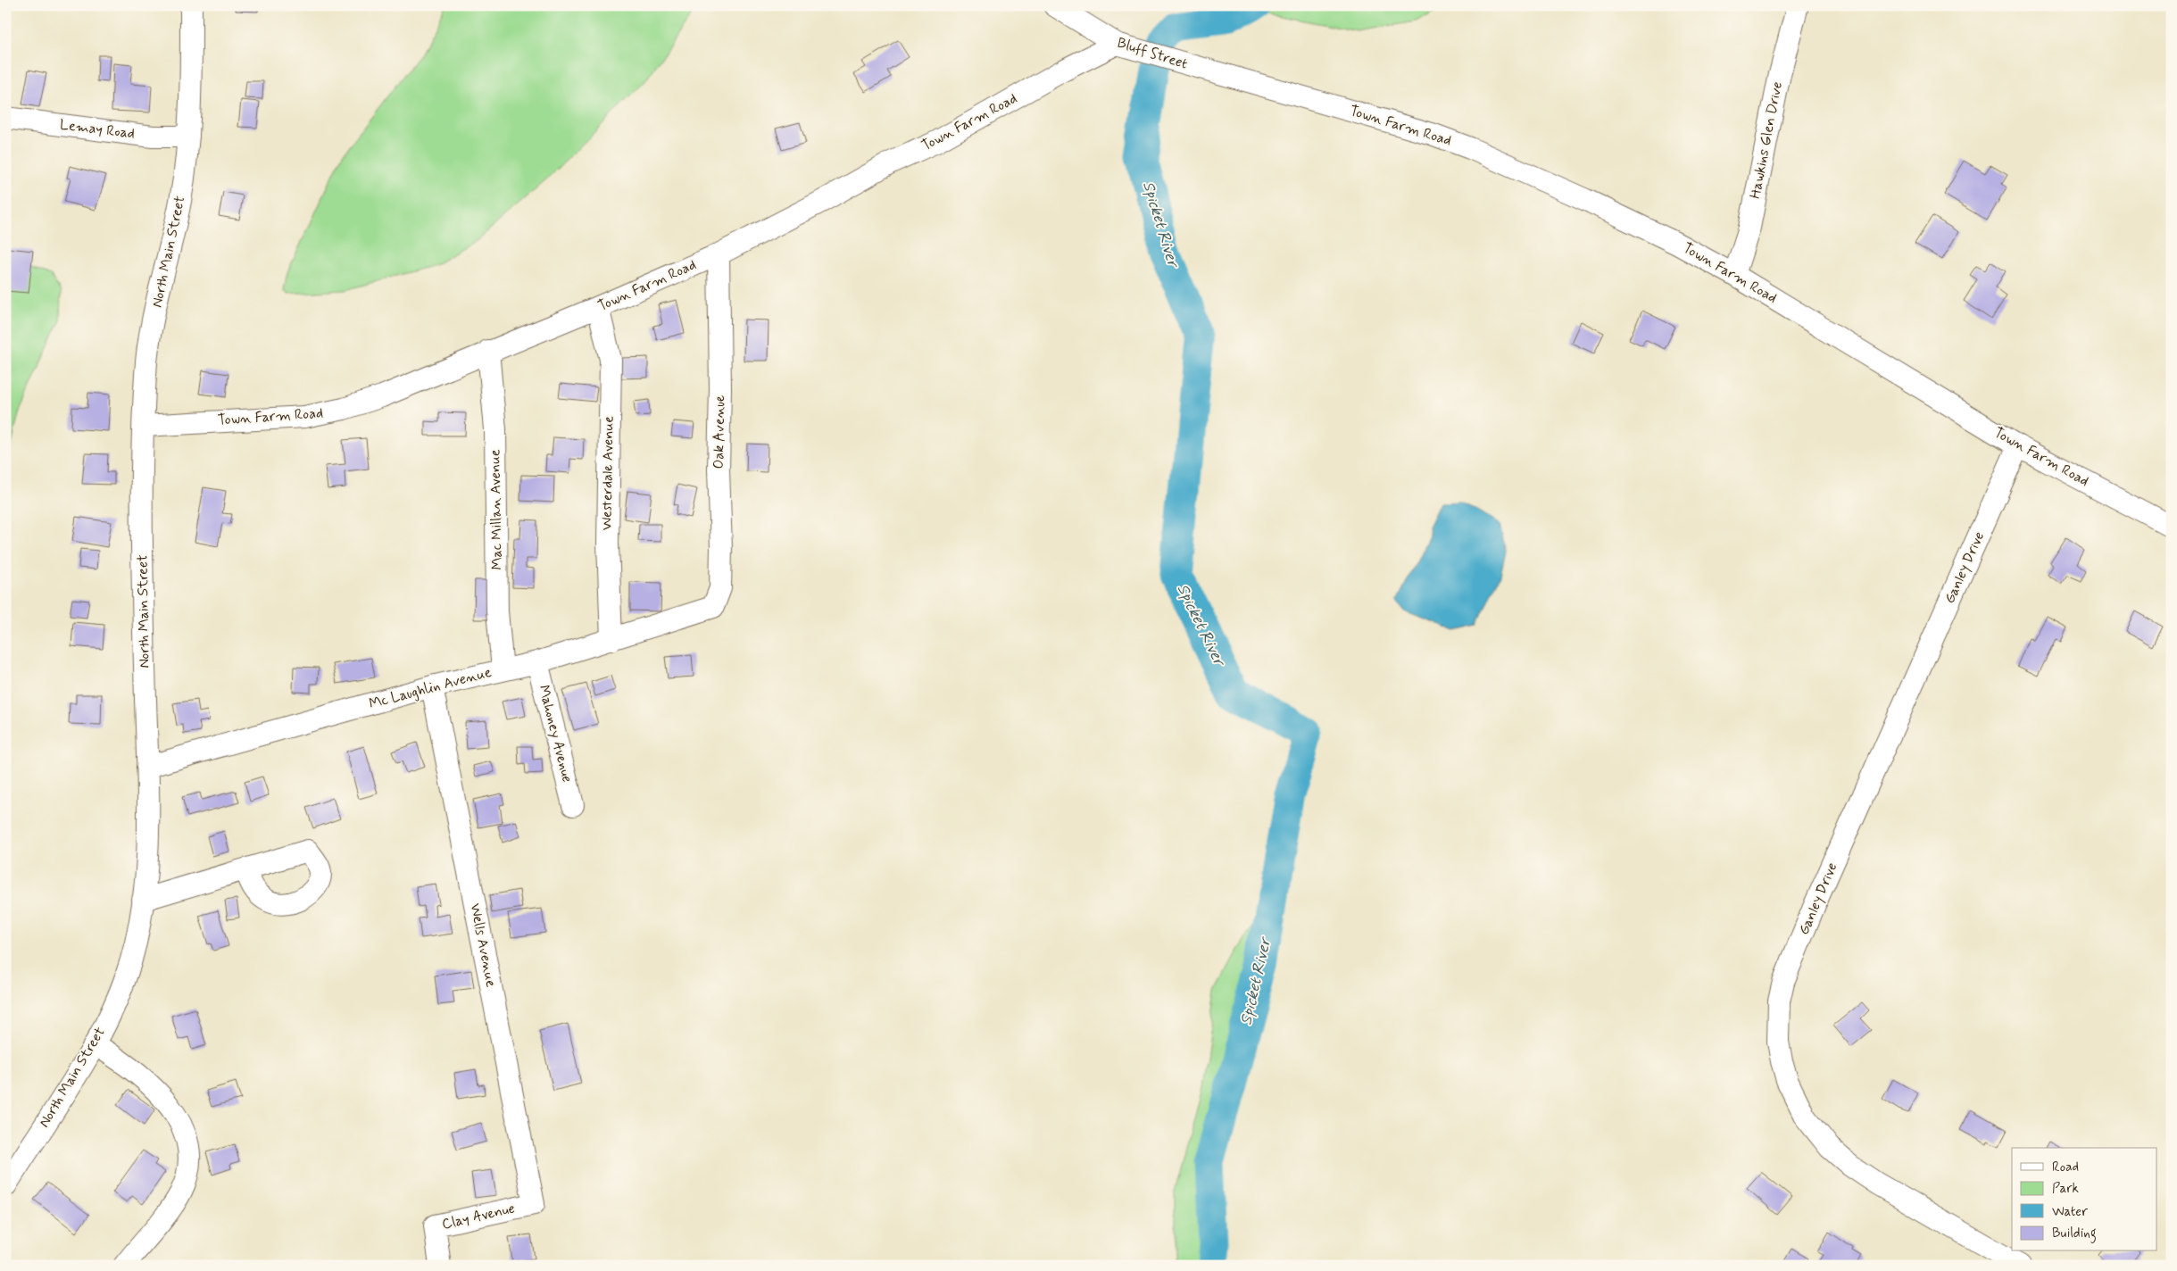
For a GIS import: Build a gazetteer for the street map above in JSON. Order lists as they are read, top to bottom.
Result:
{
  "streets": {
    "street": [
      "Bluff Street",
      "Town Farm Road",
      "Lemay Road",
      "Hawkins Glen Drive",
      "North Main Street",
      "Oak Avenue",
      "Westerdale Avenue",
      "Mac Millan Avenue",
      "Ganley Drive",
      "Mc Laughlin Avenue",
      "Mahoney Avenue",
      "Wells Avenue",
      "Clay Avenue"
    ]
  },
  "crossings": [
    ["Bluff Street", "Town Farm Road"],
    ["Town Farm Road", "Hawkins Glen Drive"],
    ["Town Farm Road", "North Main Street"],
    ["Town Farm Road", "Oak Avenue"],
    ["Town Farm Road", "Westerdale Avenue"],
    ["Town Farm Road", "Mac Millan Avenue"],
    ["Town Farm Road", "Ganley Drive"],
    ["Lemay Road", "North Main Street"],
    ["North Main Street", "Mc Laughlin Avenue"],
    ["Oak Avenue", "Mc Laughlin Avenue"],
    ["Westerdale Avenue", "Mc Laughlin Avenue"],
    ["Mac Millan Avenue", "Mc Laughlin Avenue"],
    ["Mc Laughlin Avenue", "Mahoney Avenue"],
    ["Mc Laughlin Avenue", "Wells Avenue"],
    ["Wells Avenue", "Clay Avenue"]
  ],
  "water": ["Spicket River"],
  "legend": [
    "Road",
    "Park",
    "Water",
    "Building"
  ]
}
